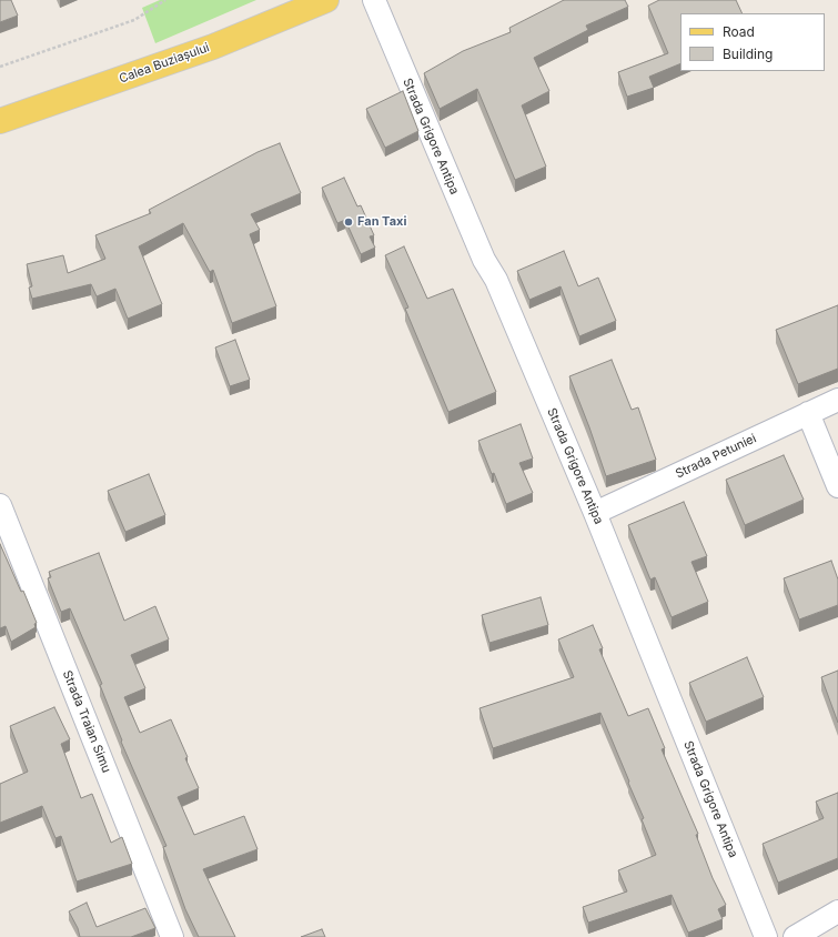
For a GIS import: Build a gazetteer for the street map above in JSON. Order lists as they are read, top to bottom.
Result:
{
  "streets": {
    "main road": ["Calea Buziașului"],
    "street": ["Strada Grigore Antipa", "Strada Petuniei", "Strada Traian Simu"]
  },
  "crossings": [
    ["Strada Grigore Antipa", "Strada Petuniei"]
  ],
  "places": ["Fan Taxi"],
  "legend": ["Road", "Building"]
}
